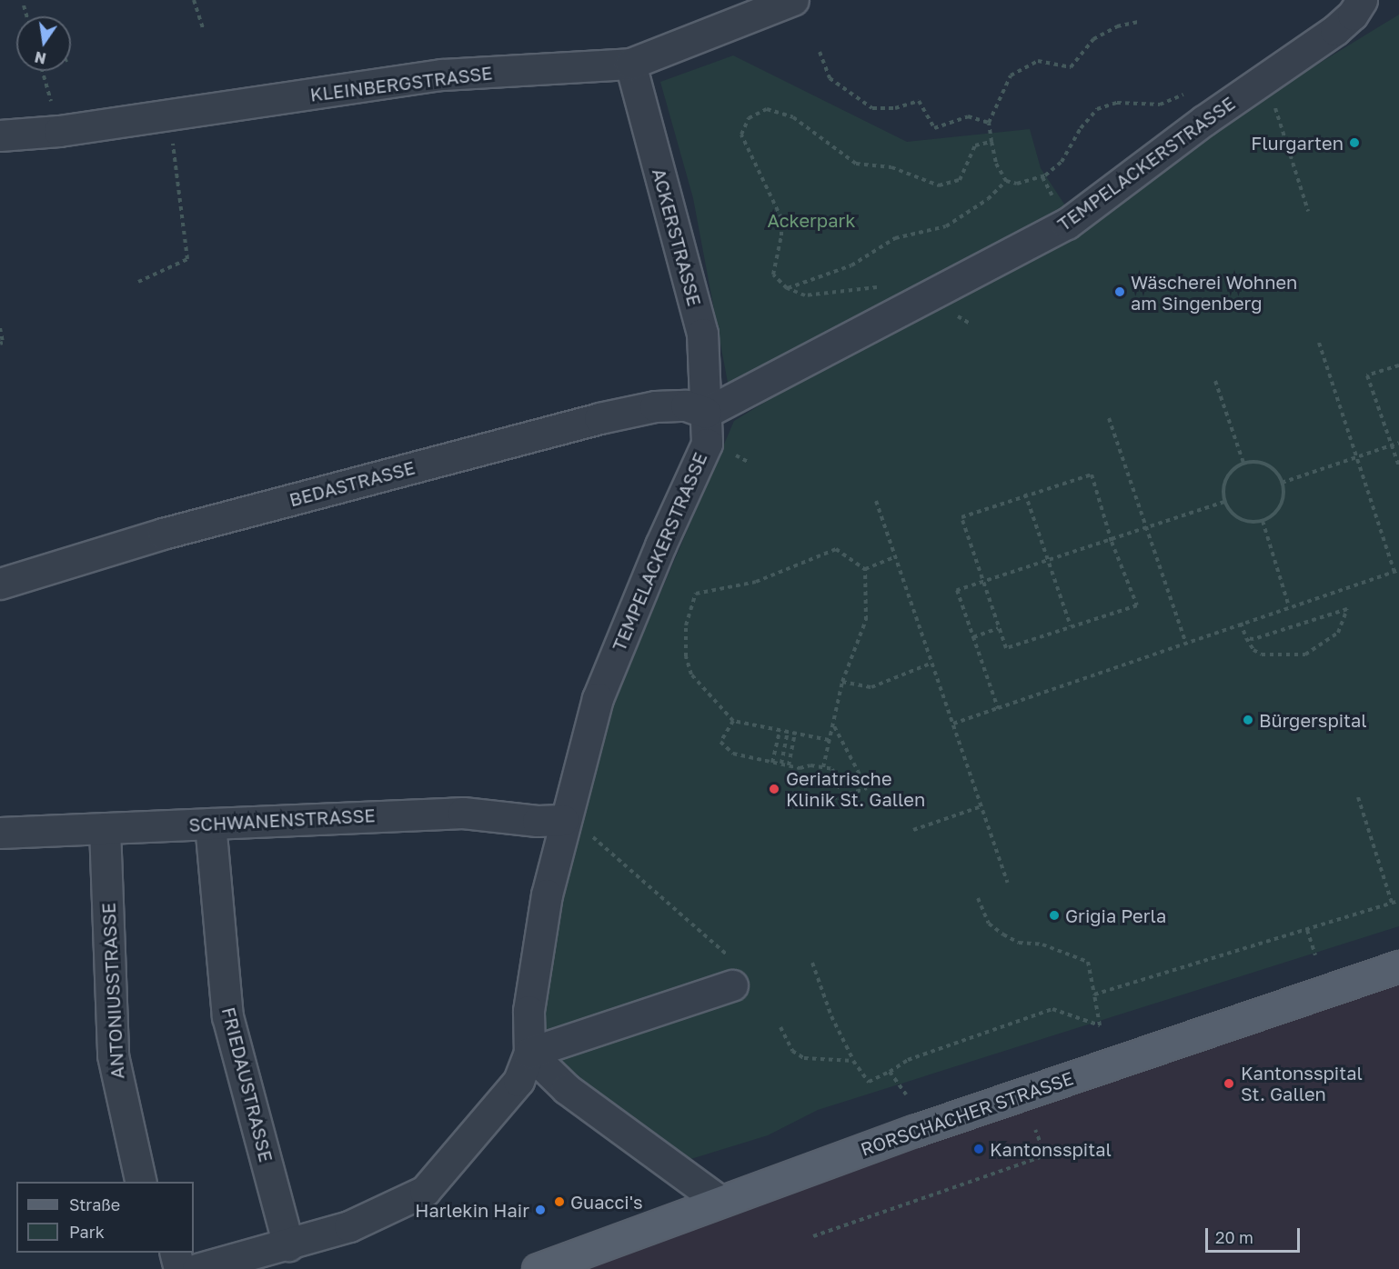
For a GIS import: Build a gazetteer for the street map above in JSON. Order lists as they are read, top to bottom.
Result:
{
  "streets": {
    "main road": ["RORSCHACHER STRASSE"],
    "street": [
      "KLEINBERGSTRASSE",
      "TEMPELACKERSTRASSE",
      "ACKERSTRASSE",
      "BEDASTRASSE",
      "SCHWANENSTRASSE",
      "ANTONIUSSTRASSE",
      "FRIEDAUSTRASSE"
    ]
  },
  "crossings": [
    ["KLEINBERGSTRASSE", "ACKERSTRASSE"],
    ["TEMPELACKERSTRASSE", "ACKERSTRASSE"],
    ["TEMPELACKERSTRASSE", "BEDASTRASSE"],
    ["TEMPELACKERSTRASSE", "SCHWANENSTRASSE"],
    ["ACKERSTRASSE", "BEDASTRASSE"],
    ["SCHWANENSTRASSE", "ANTONIUSSTRASSE"],
    ["SCHWANENSTRASSE", "FRIEDAUSTRASSE"]
  ],
  "parks": ["Ackerpark"],
  "places": [
    "Flurgarten",
    "Wäscherei Wohnen am Singenberg",
    "Bürgerspital",
    "Geriatrische Klinik St. Gallen",
    "Grigia Perla",
    "Kantonsspital St. Gallen",
    "Kantonsspital",
    "Guacci's",
    "Harlekin Hair"
  ],
  "legend": ["Straße", "Park"],
  "scale_bar": "20 m",
  "north": "bottom"
}
